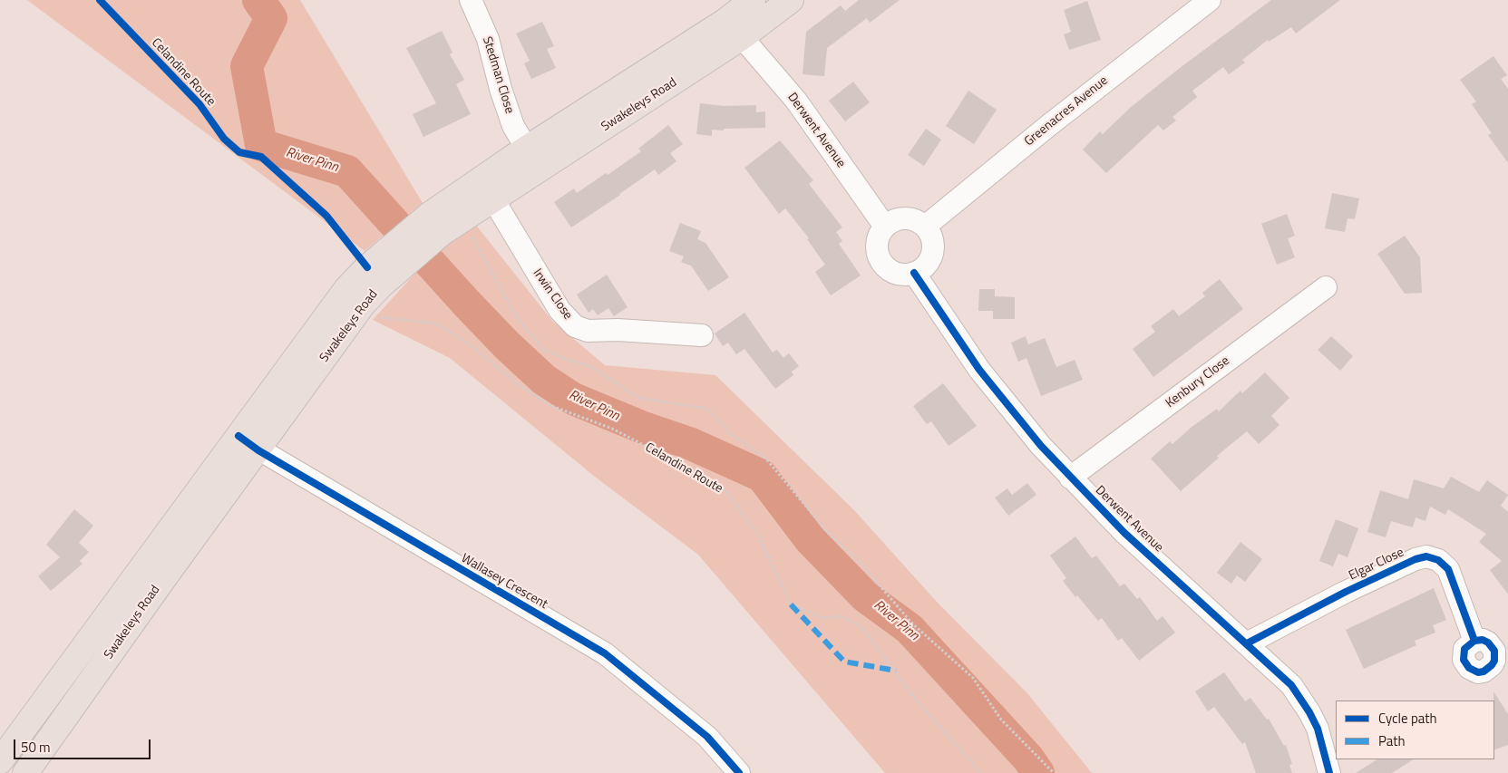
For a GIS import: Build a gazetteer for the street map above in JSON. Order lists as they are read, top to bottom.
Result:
{
  "streets": {
    "main road": ["Swakeleys Road"],
    "street": [
      "Stedman Close",
      "Greenacres Avenue",
      "Derwent Avenue",
      "Irwin Close",
      "Kenbury Close",
      "Elgar Close",
      "Wallasey Crescent"
    ],
    "cycle path": ["Celandine Route"]
  },
  "crossings": [
    ["Celandine Route", "Swakeleys Road"],
    ["Stedman Close", "Swakeleys Road"],
    ["Swakeleys Road", "Derwent Avenue"],
    ["Swakeleys Road", "Irwin Close"],
    ["Swakeleys Road", "Wallasey Crescent"],
    ["Greenacres Avenue", "Derwent Avenue"],
    ["Derwent Avenue", "Kenbury Close"],
    ["Derwent Avenue", "Elgar Close"]
  ],
  "water": ["River Pinn"],
  "legend": ["Cycle path", "Path"],
  "scale_bar": "50 m"
}
